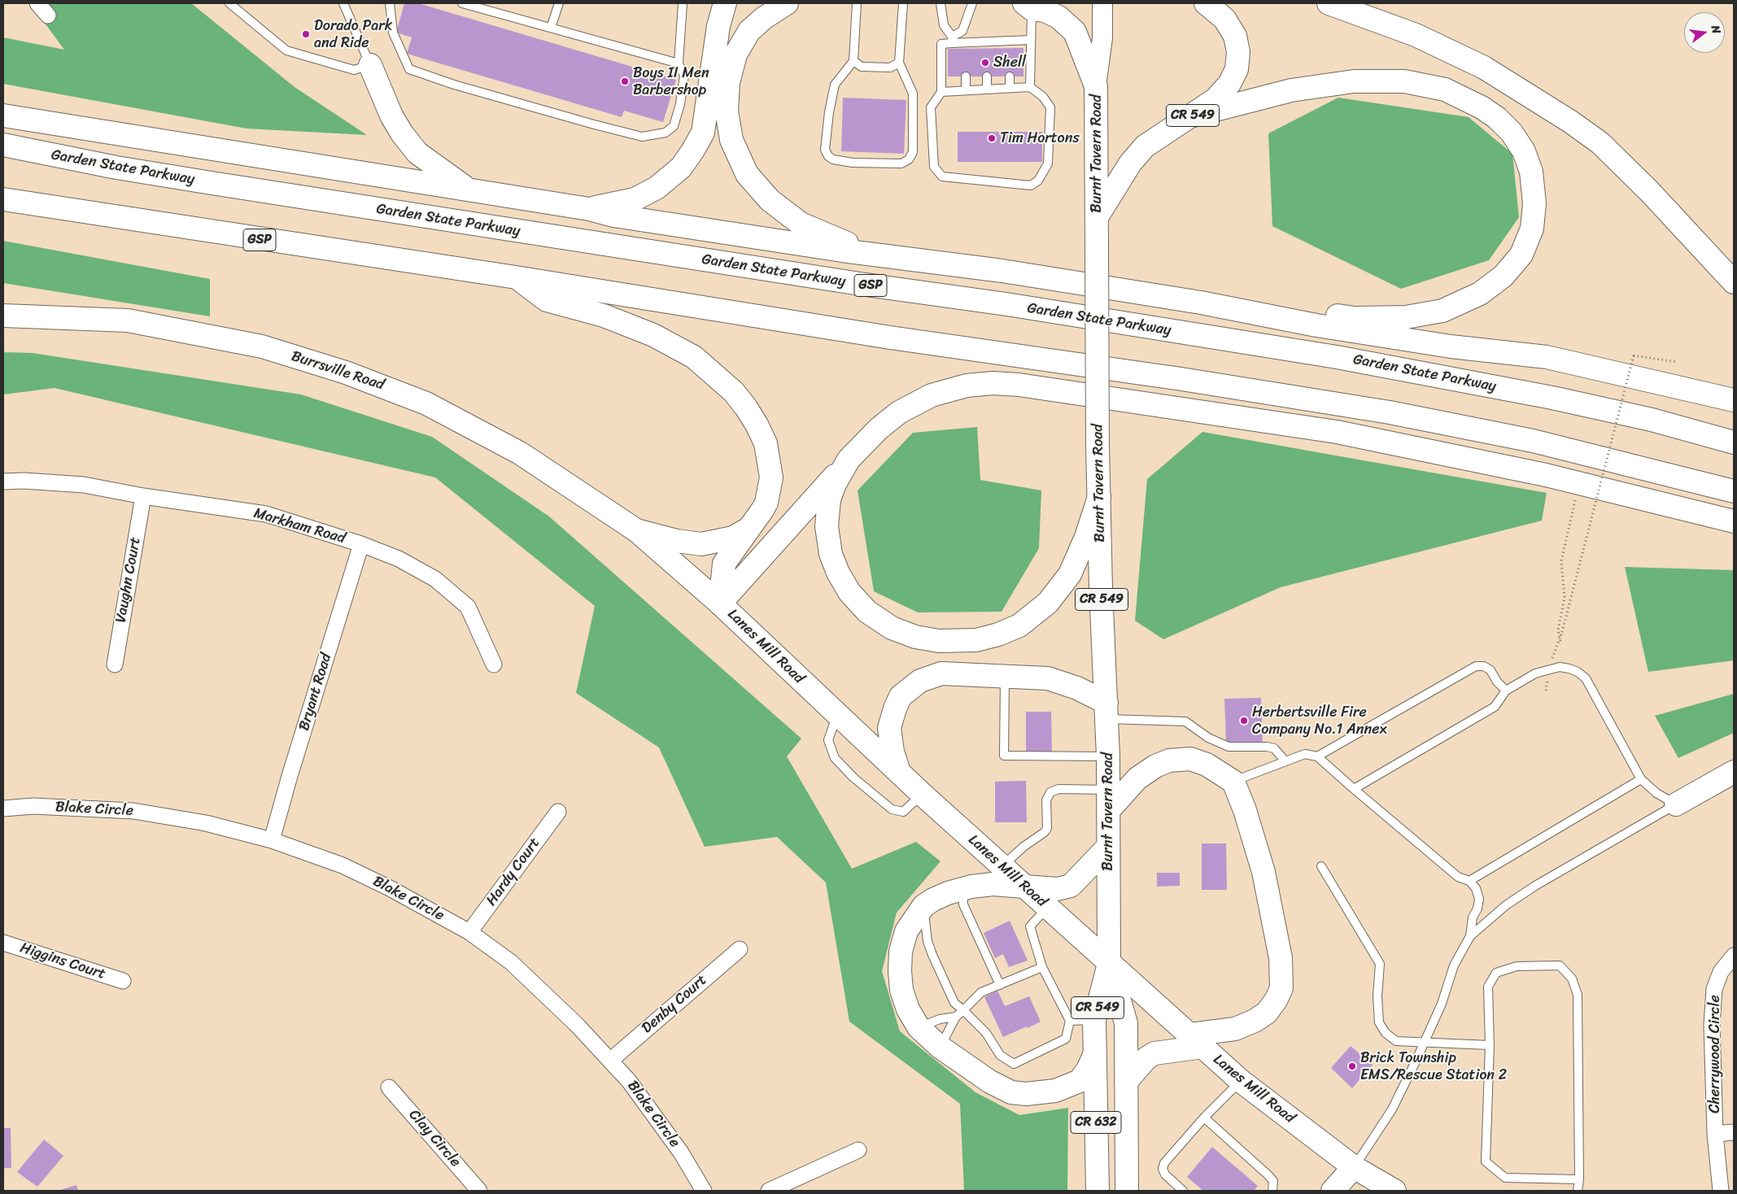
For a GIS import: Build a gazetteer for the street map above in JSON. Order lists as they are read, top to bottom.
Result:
{
  "streets": {
    "main road": [
      "CR 549",
      "Burnt Tavern Road",
      "Garden State Parkway",
      "GSP",
      "Burrsville Road",
      "Lanes Mill Road",
      "CR 632"
    ],
    "street": [
      "Markham Road",
      "Vaughn Court",
      "Bryant Road",
      "Blake Circle",
      "Hardy Court",
      "Higgins Court",
      "Denby Court",
      "Cherrywood Circle",
      "Clay Circle"
    ]
  },
  "crossings": [
    ["CR 549", "Burnt Tavern Road"],
    ["CR 549", "Lanes Mill Road"],
    ["Burnt Tavern Road", "Lanes Mill Road"],
    ["Burrsville Road", "Lanes Mill Road"],
    ["Markham Road", "Vaughn Court"],
    ["Markham Road", "Bryant Road"],
    ["Bryant Road", "Blake Circle"],
    ["Blake Circle", "Hardy Court"],
    ["Blake Circle", "Denby Court"]
  ],
  "places": [
    "Dorado Park and Ride",
    "Shell",
    "Boys II Men Barbershop",
    "Tim Hortons",
    "Herbertsville Fire Company No.1 Annex",
    "Brick Township EMS/Rescue Station 2"
  ],
  "north": "right"
}
